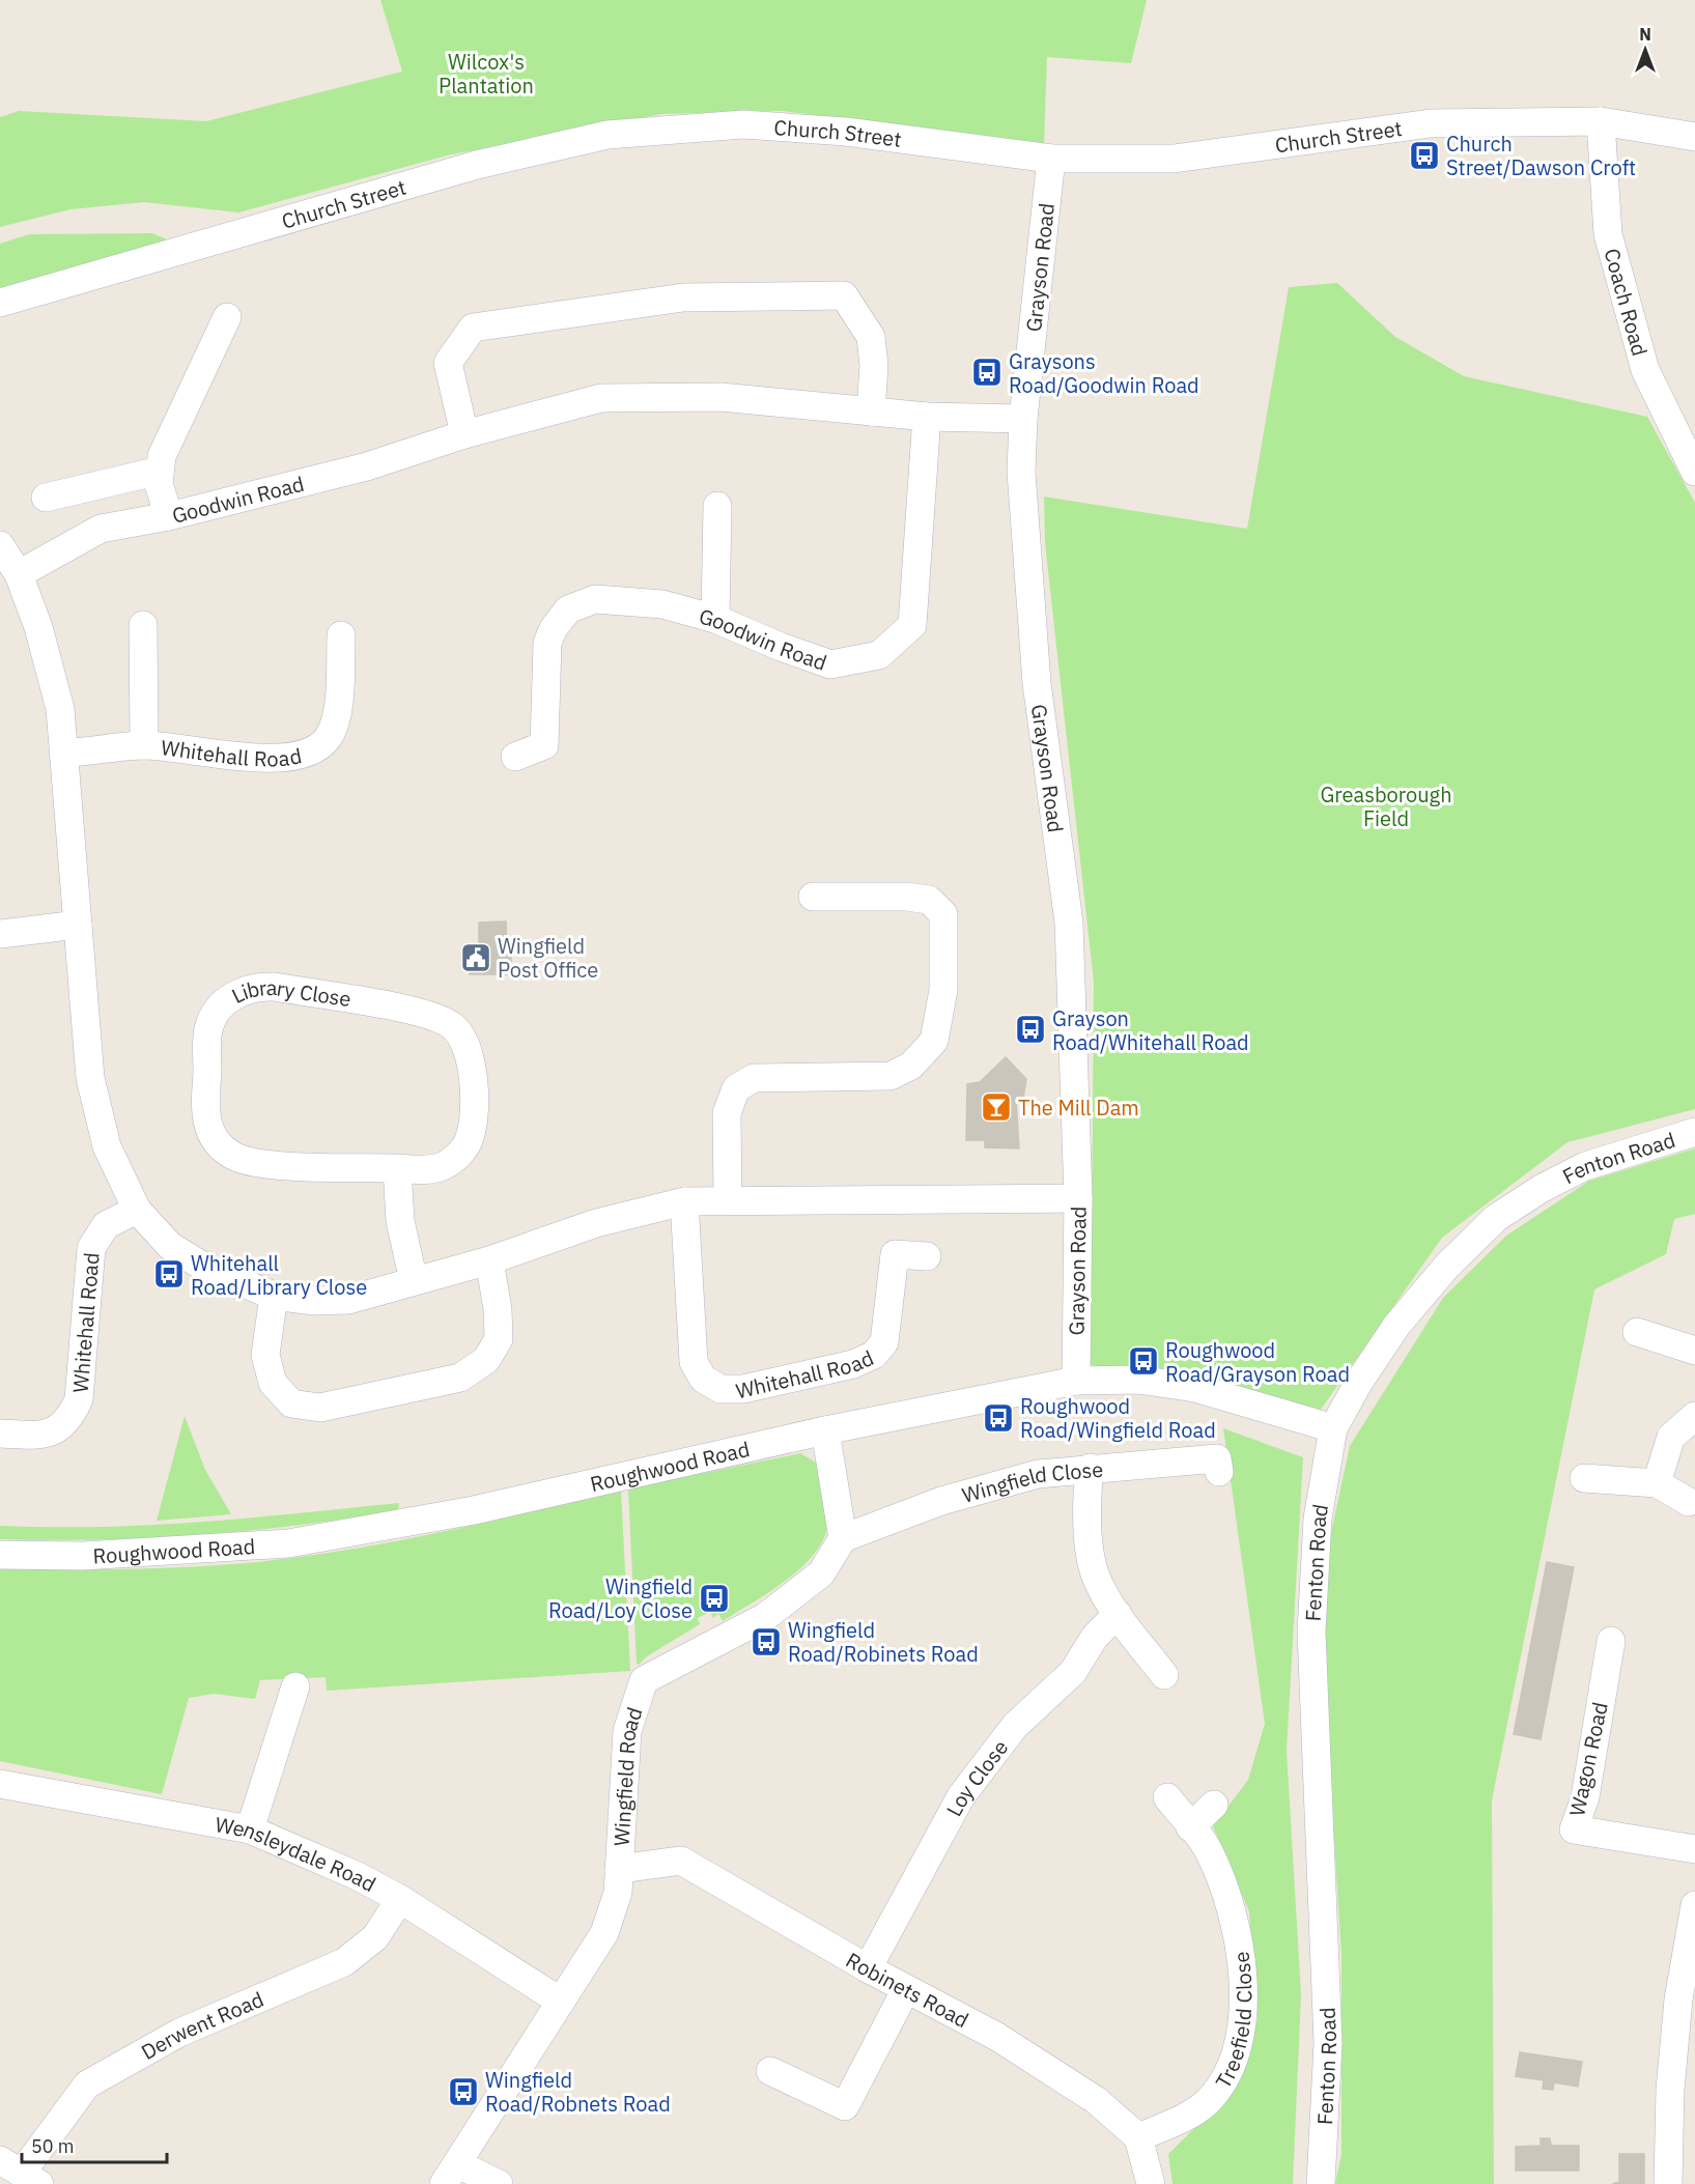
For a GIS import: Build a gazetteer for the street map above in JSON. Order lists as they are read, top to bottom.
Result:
{
  "streets": {
    "street": [
      "Church Street",
      "Grayson Road",
      "Coach Road",
      "Goodwin Road",
      "Whitehall Road",
      "Library Close",
      "Fenton Road",
      "Roughwood Road",
      "Wingfield Close",
      "Wagon Road",
      "Wingfield Road",
      "Loy Close",
      "Wensleydale Road",
      "Robinets Road",
      "Treefield Close",
      "Derwent Road"
    ]
  },
  "crossings": [
    ["Church Street", "Grayson Road"],
    ["Church Street", "Coach Road"],
    ["Grayson Road", "Goodwin Road"],
    ["Grayson Road", "Roughwood Road"],
    ["Fenton Road", "Roughwood Road"],
    ["Wingfield Close", "Wingfield Road"],
    ["Wingfield Road", "Wensleydale Road"],
    ["Wingfield Road", "Robinets Road"],
    ["Loy Close", "Robinets Road"],
    ["Wensleydale Road", "Derwent Road"],
    ["Robinets Road", "Treefield Close"]
  ],
  "parks": ["Wilcox's Plantation", "Greasborough Field"],
  "places": {
    "bus stop": [
      "Church Street/Dawson Croft",
      "Graysons Road/Goodwin Road",
      "Grayson Road/Whitehall Road",
      "Whitehall Road/Library Close",
      "Roughwood Road/Grayson Road",
      "Roughwood Road/Wingfield Road",
      "Wingfield Road/Loy Close",
      "Wingfield Road/Robinets Road",
      "Wingfield Road/Robnets Road"
    ],
    "public building": ["Wingfield Post Office"],
    "bar": ["The Mill Dam"]
  },
  "scale_bar": "50 m",
  "north": "top"
}
